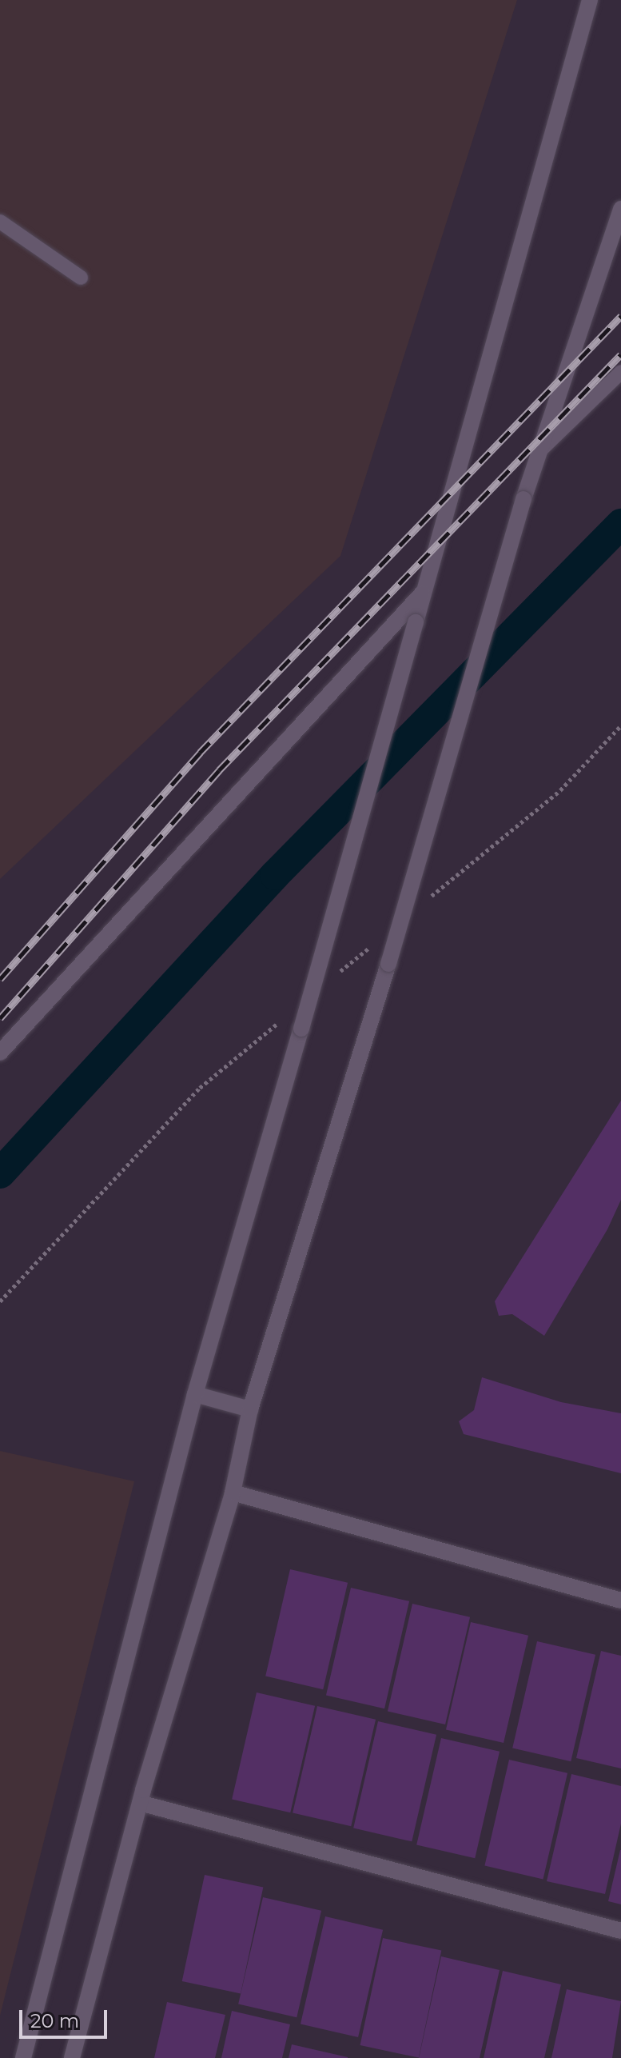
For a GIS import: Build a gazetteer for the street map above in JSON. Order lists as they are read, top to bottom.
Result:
{
  "scale_bar": "20 m"
}
